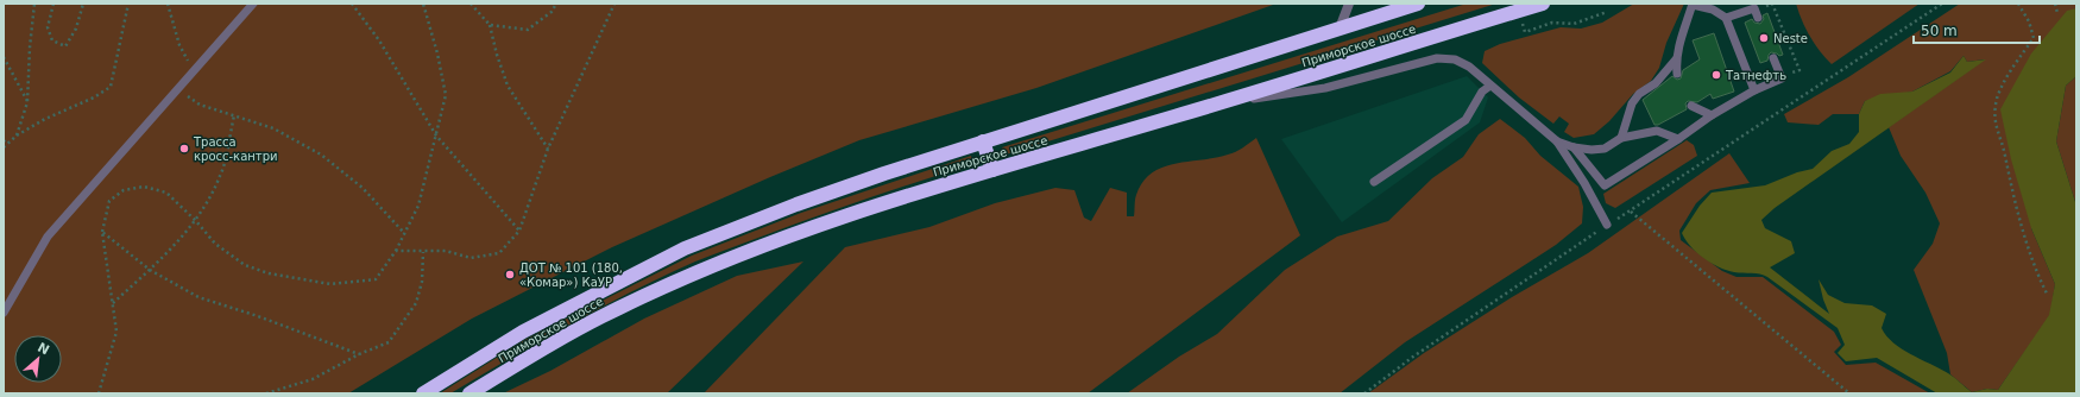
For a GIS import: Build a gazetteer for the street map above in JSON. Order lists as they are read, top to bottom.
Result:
{
  "streets": {
    "highway": ["Приморское шоссе"]
  },
  "places": [
    "Neste",
    "Татнефть",
    "Трасса кросс-кантри",
    "ДОТ № 101 (180, «Комар») КаУР"
  ],
  "scale_bar": "50 m",
  "north": "top right"
}
